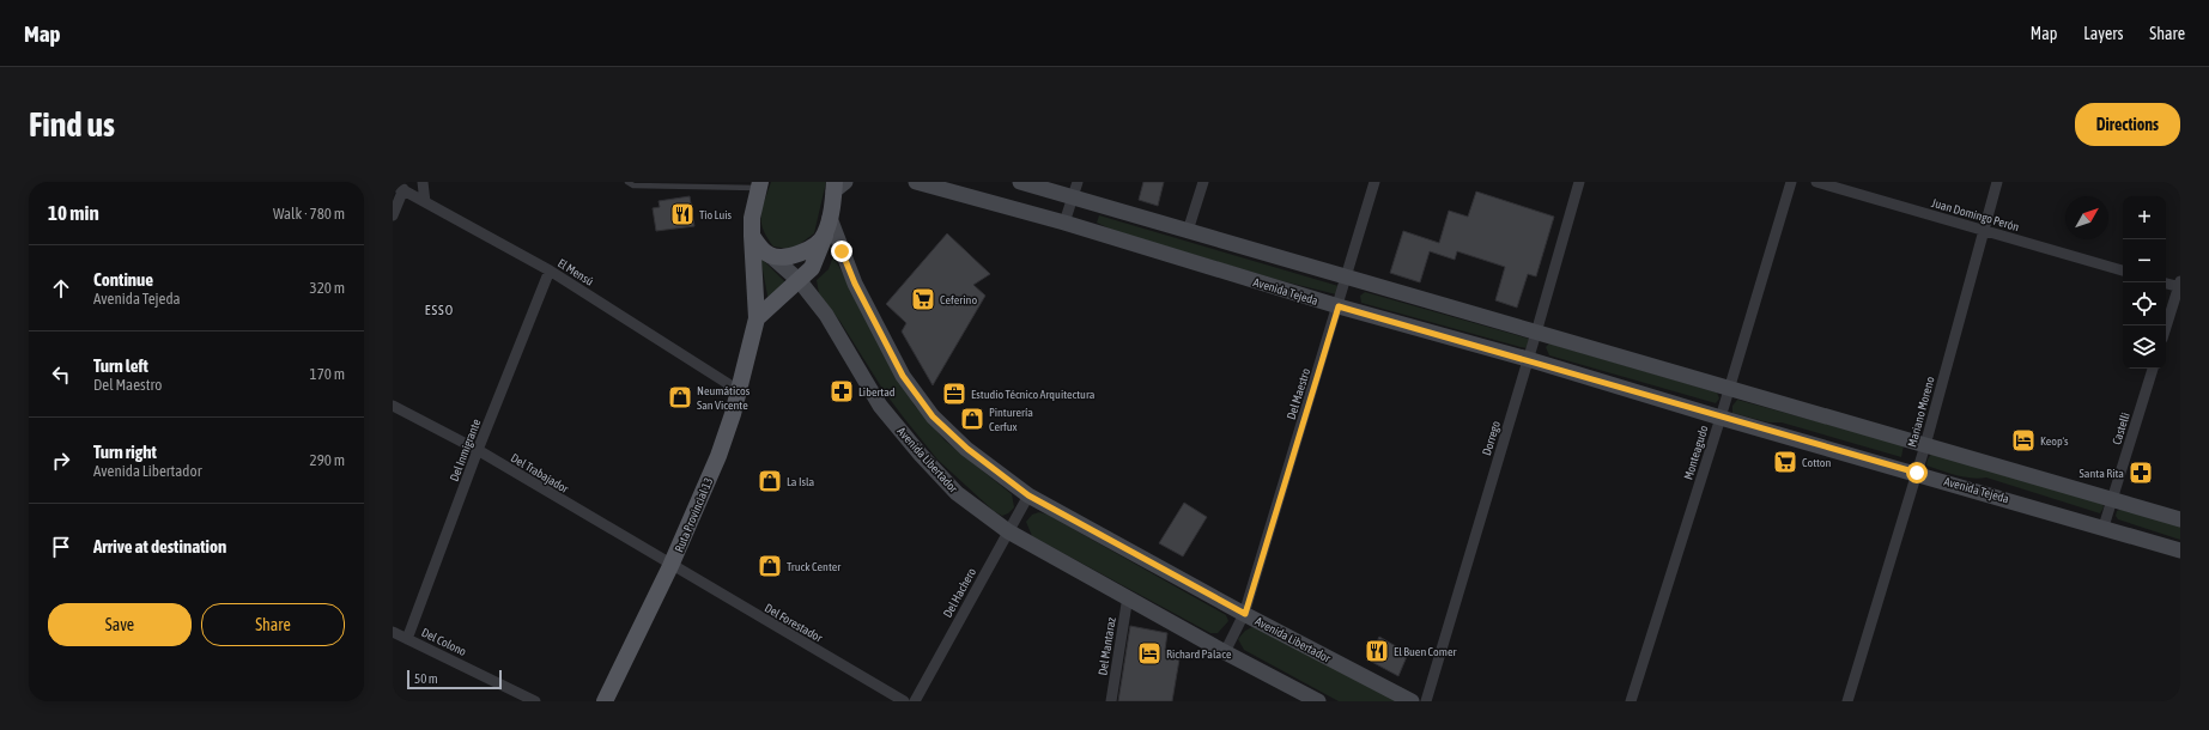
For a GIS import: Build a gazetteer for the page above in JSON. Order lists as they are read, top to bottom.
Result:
{
  "streets": {
    "main road": ["Avenida Tejeda", "Avenida Libertador", "Ruta Provincial 13"],
    "street": [
      "Juan Domingo Perón",
      "El Mensú",
      "Del Maestro",
      "Mariano Moreno",
      "Castelli",
      "Dorrego",
      "Del Inmigrante",
      "Monteagudo",
      "Del Trabajador",
      "Del Hachero",
      "Del Forestador",
      "Del Colono",
      "Del Mantaraz"
    ]
  },
  "crossings": [
    ["Juan Domingo Perón", "Mariano Moreno"],
    ["El Mensú", "Del Inmigrante"],
    ["El Mensú", "Ruta Provincial 13"],
    ["Avenida Tejeda", "Del Maestro"],
    ["Avenida Tejeda", "Mariano Moreno"],
    ["Avenida Tejeda", "Castelli"],
    ["Avenida Tejeda", "Dorrego"],
    ["Avenida Tejeda", "Monteagudo"],
    ["Del Maestro", "Avenida Libertador"],
    ["Del Inmigrante", "Del Trabajador"],
    ["Del Inmigrante", "Del Colono"],
    ["Avenida Libertador", "Del Hachero"],
    ["Avenida Libertador", "Del Mantaraz"],
    ["Del Trabajador", "Ruta Provincial 13"],
    ["Del Trabajador", "Del Forestador"],
    ["Ruta Provincial 13", "Del Forestador"]
  ],
  "districts": ["ESSO"],
  "places": {
    "restaurant": ["Tìo Luis", "El Buen Comer"],
    "supermarket": ["Ceferino", "Cotton"],
    "pharmacy": ["Libertad", "Santa Rita"],
    "office": ["Estudio Técnico Arquitectura"],
    "shop": [
      "Neumáticos San Vicente",
      "Pinturería Cerfux",
      "La Isla",
      "Truck Center"
    ],
    "hotel": ["Keop´s", "Richard Palace"]
  },
  "scale_bar": "50 m",
  "north": "top right",
  "page": {
    "header": "Map",
    "nav": ["Map", "Layers", "Share"],
    "buttons": [
      "Directions",
      ["Save", "Share"]
    ],
    "title": "Find us",
    "heading": ["10 min", "Walk · 780 m"],
    "map_buttons": ["+", "−"],
    "list": [
      ["Continue", "Avenida Tejeda", "320 m"],
      ["Turn left", "Del Maestro", "170 m"],
      ["Turn right", "Avenida Libertador", "290 m"],
      "Arrive at destination"
    ],
    "scale": "50 m"
  }
}
